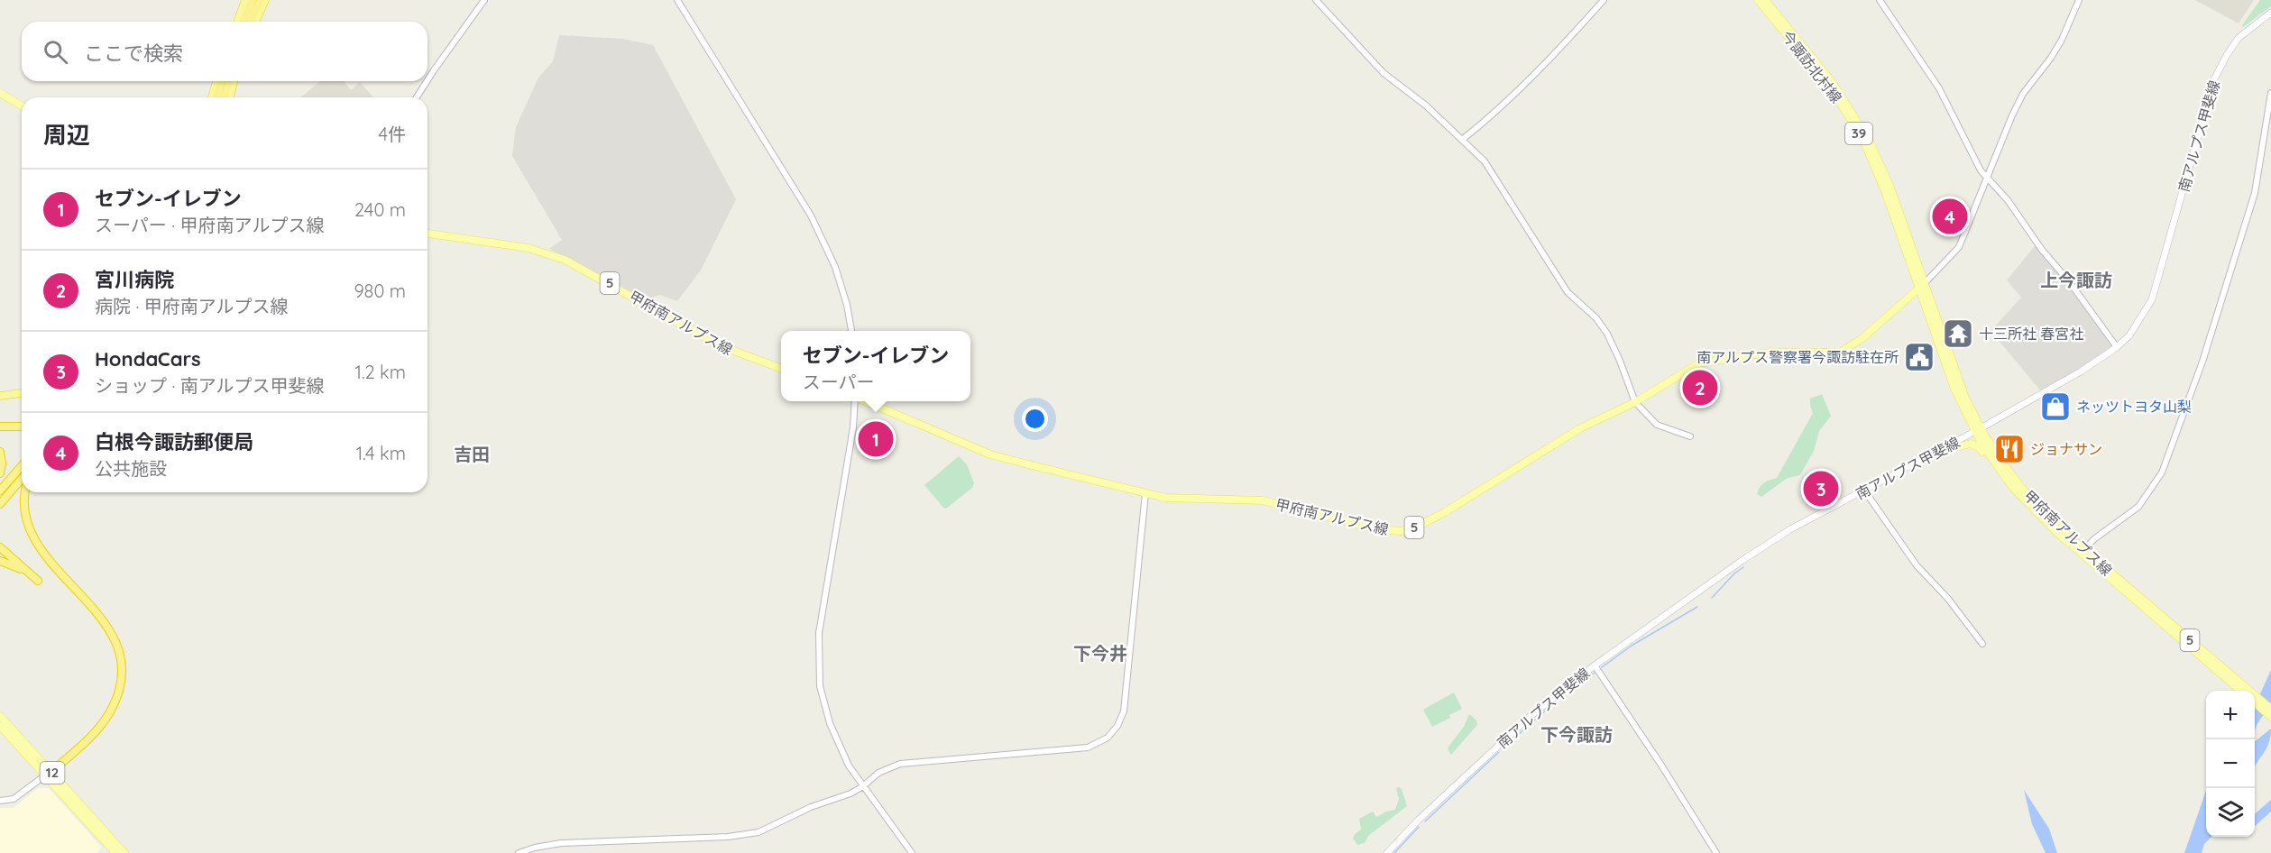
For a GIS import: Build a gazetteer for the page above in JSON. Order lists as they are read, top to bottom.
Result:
{
  "streets": {
    "main road": [
      "今諏訪北村線",
      "39",
      "南アルプス甲斐線",
      "5",
      "甲府南アルプス線",
      "12"
    ]
  },
  "crossings": [
    ["今諏訪北村線", "甲府南アルプス線"],
    ["南アルプス甲斐線", "甲府南アルプス線"]
  ],
  "districts": [
    "上今諏訪",
    "吉田",
    "下今井",
    "下今諏訪"
  ],
  "places": {
    "temple": ["十三所社 春宮社"],
    "public building": ["南アルプス警察署今諏訪駐在所"],
    "shop": ["ネッツトヨタ山梨"],
    "restaurant": ["ジョナサン"]
  },
  "page": {
    "search": "ここで検索",
    "heading": ["周辺", "4件"],
    "list": [
      {
        "mark": "1",
        "name": "セブン-イレブン",
        "note": "スーパー · 甲府南アルプス線",
        "value": "240 m"
      },
      {
        "mark": "2",
        "name": "宮川病院",
        "note": "病院 · 甲府南アルプス線",
        "value": "980 m"
      },
      {
        "mark": "3",
        "name": "HondaCars",
        "note": "ショップ · 南アルプス甲斐線",
        "value": "1.2 km"
      },
      {
        "mark": "4",
        "name": "白根今諏訪郵便局",
        "note": "公共施設",
        "value": "1.4 km"
      }
    ],
    "pins": [
      "4",
      "2",
      "1",
      "3"
    ],
    "popup": ["セブン-イレブン", "スーパー"],
    "map_buttons": ["+", "−"]
  }
}
